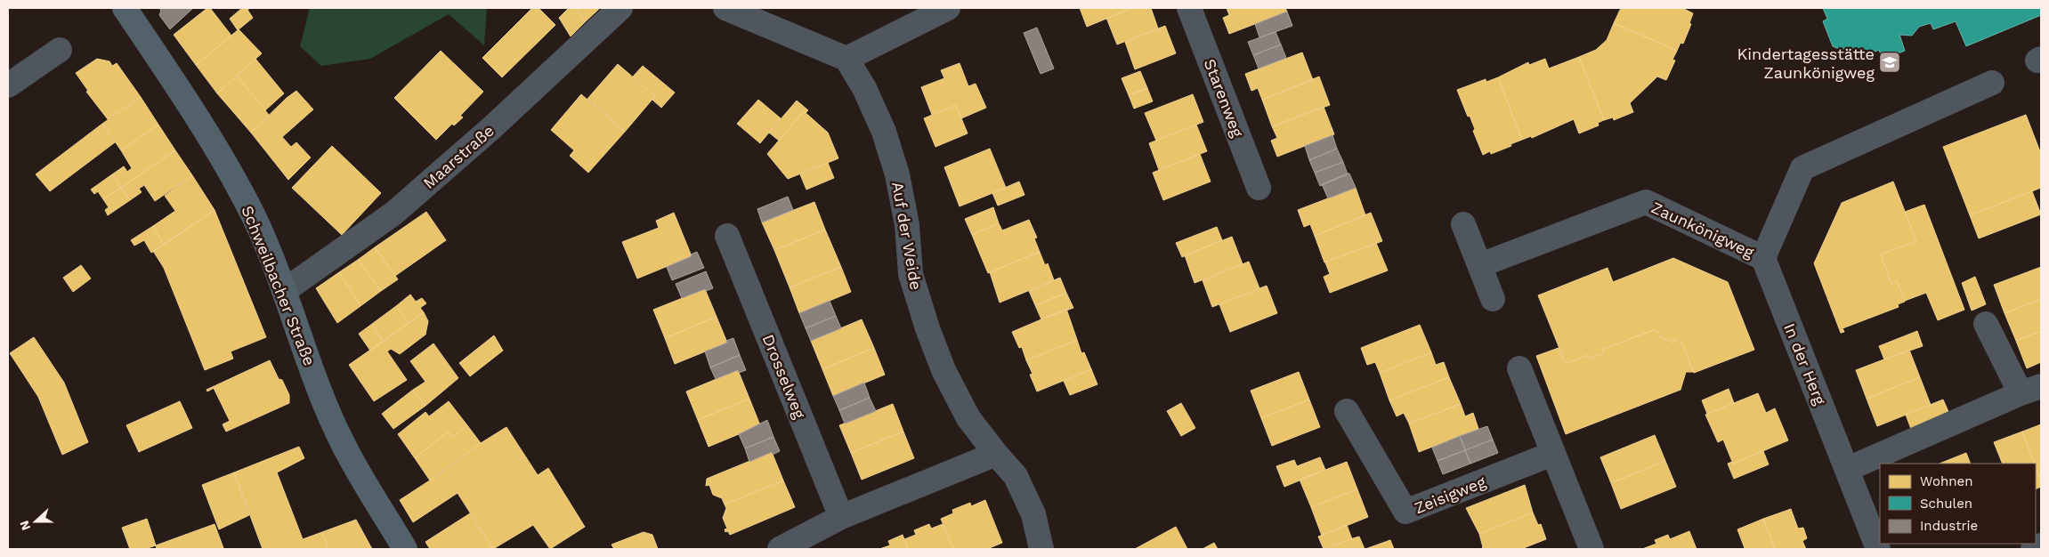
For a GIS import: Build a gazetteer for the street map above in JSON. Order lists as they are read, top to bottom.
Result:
{
  "streets": {
    "main road": ["Schweilbacher Straße"],
    "street": [
      "Starenweg",
      "Maarstraße",
      "Zaunkönigweg",
      "Auf der Weide",
      "In der Herg",
      "Drosselweg",
      "Zeisigweg"
    ]
  },
  "crossings": [
    ["Maarstraße", "Schweilbacher Straße"],
    ["Zaunkönigweg", "In der Herg"]
  ],
  "places": {
    "school or university": ["Kindertagesstätte Zaunkönigweg"]
  },
  "legend": ["Wohnen", "Schulen", "Industrie"],
  "north": "left"
}
